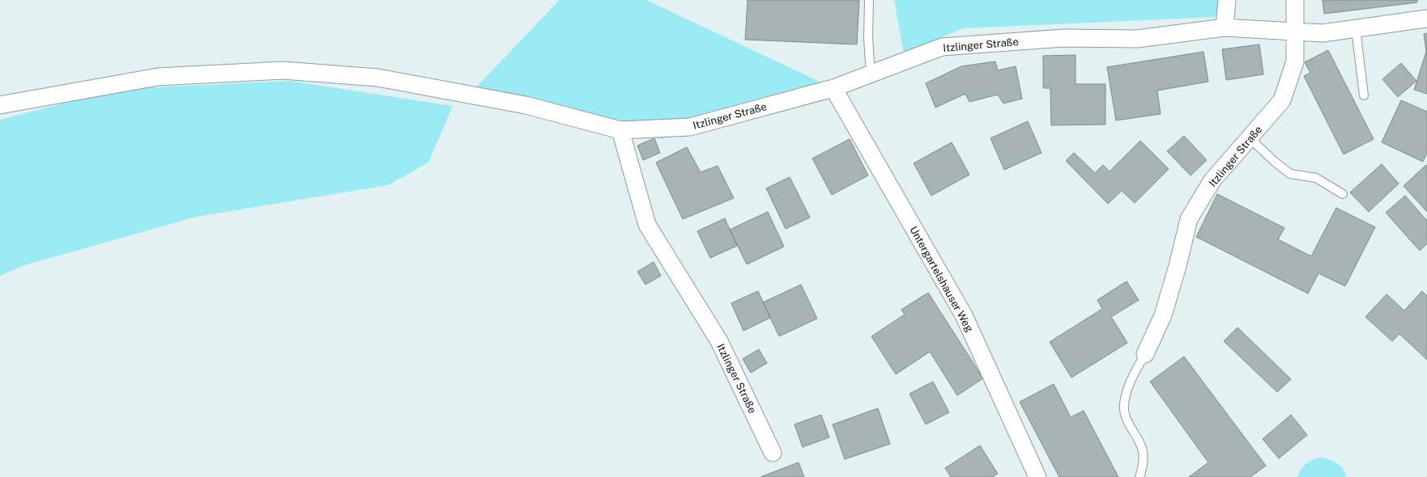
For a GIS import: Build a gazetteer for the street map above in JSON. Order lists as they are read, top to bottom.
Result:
{
  "streets": {
    "street": ["Itzlinger Straße", "Untergartelshauser Weg"]
  },
  "crossings": [
    ["Itzlinger Straße", "Untergartelshauser Weg"]
  ]
}
